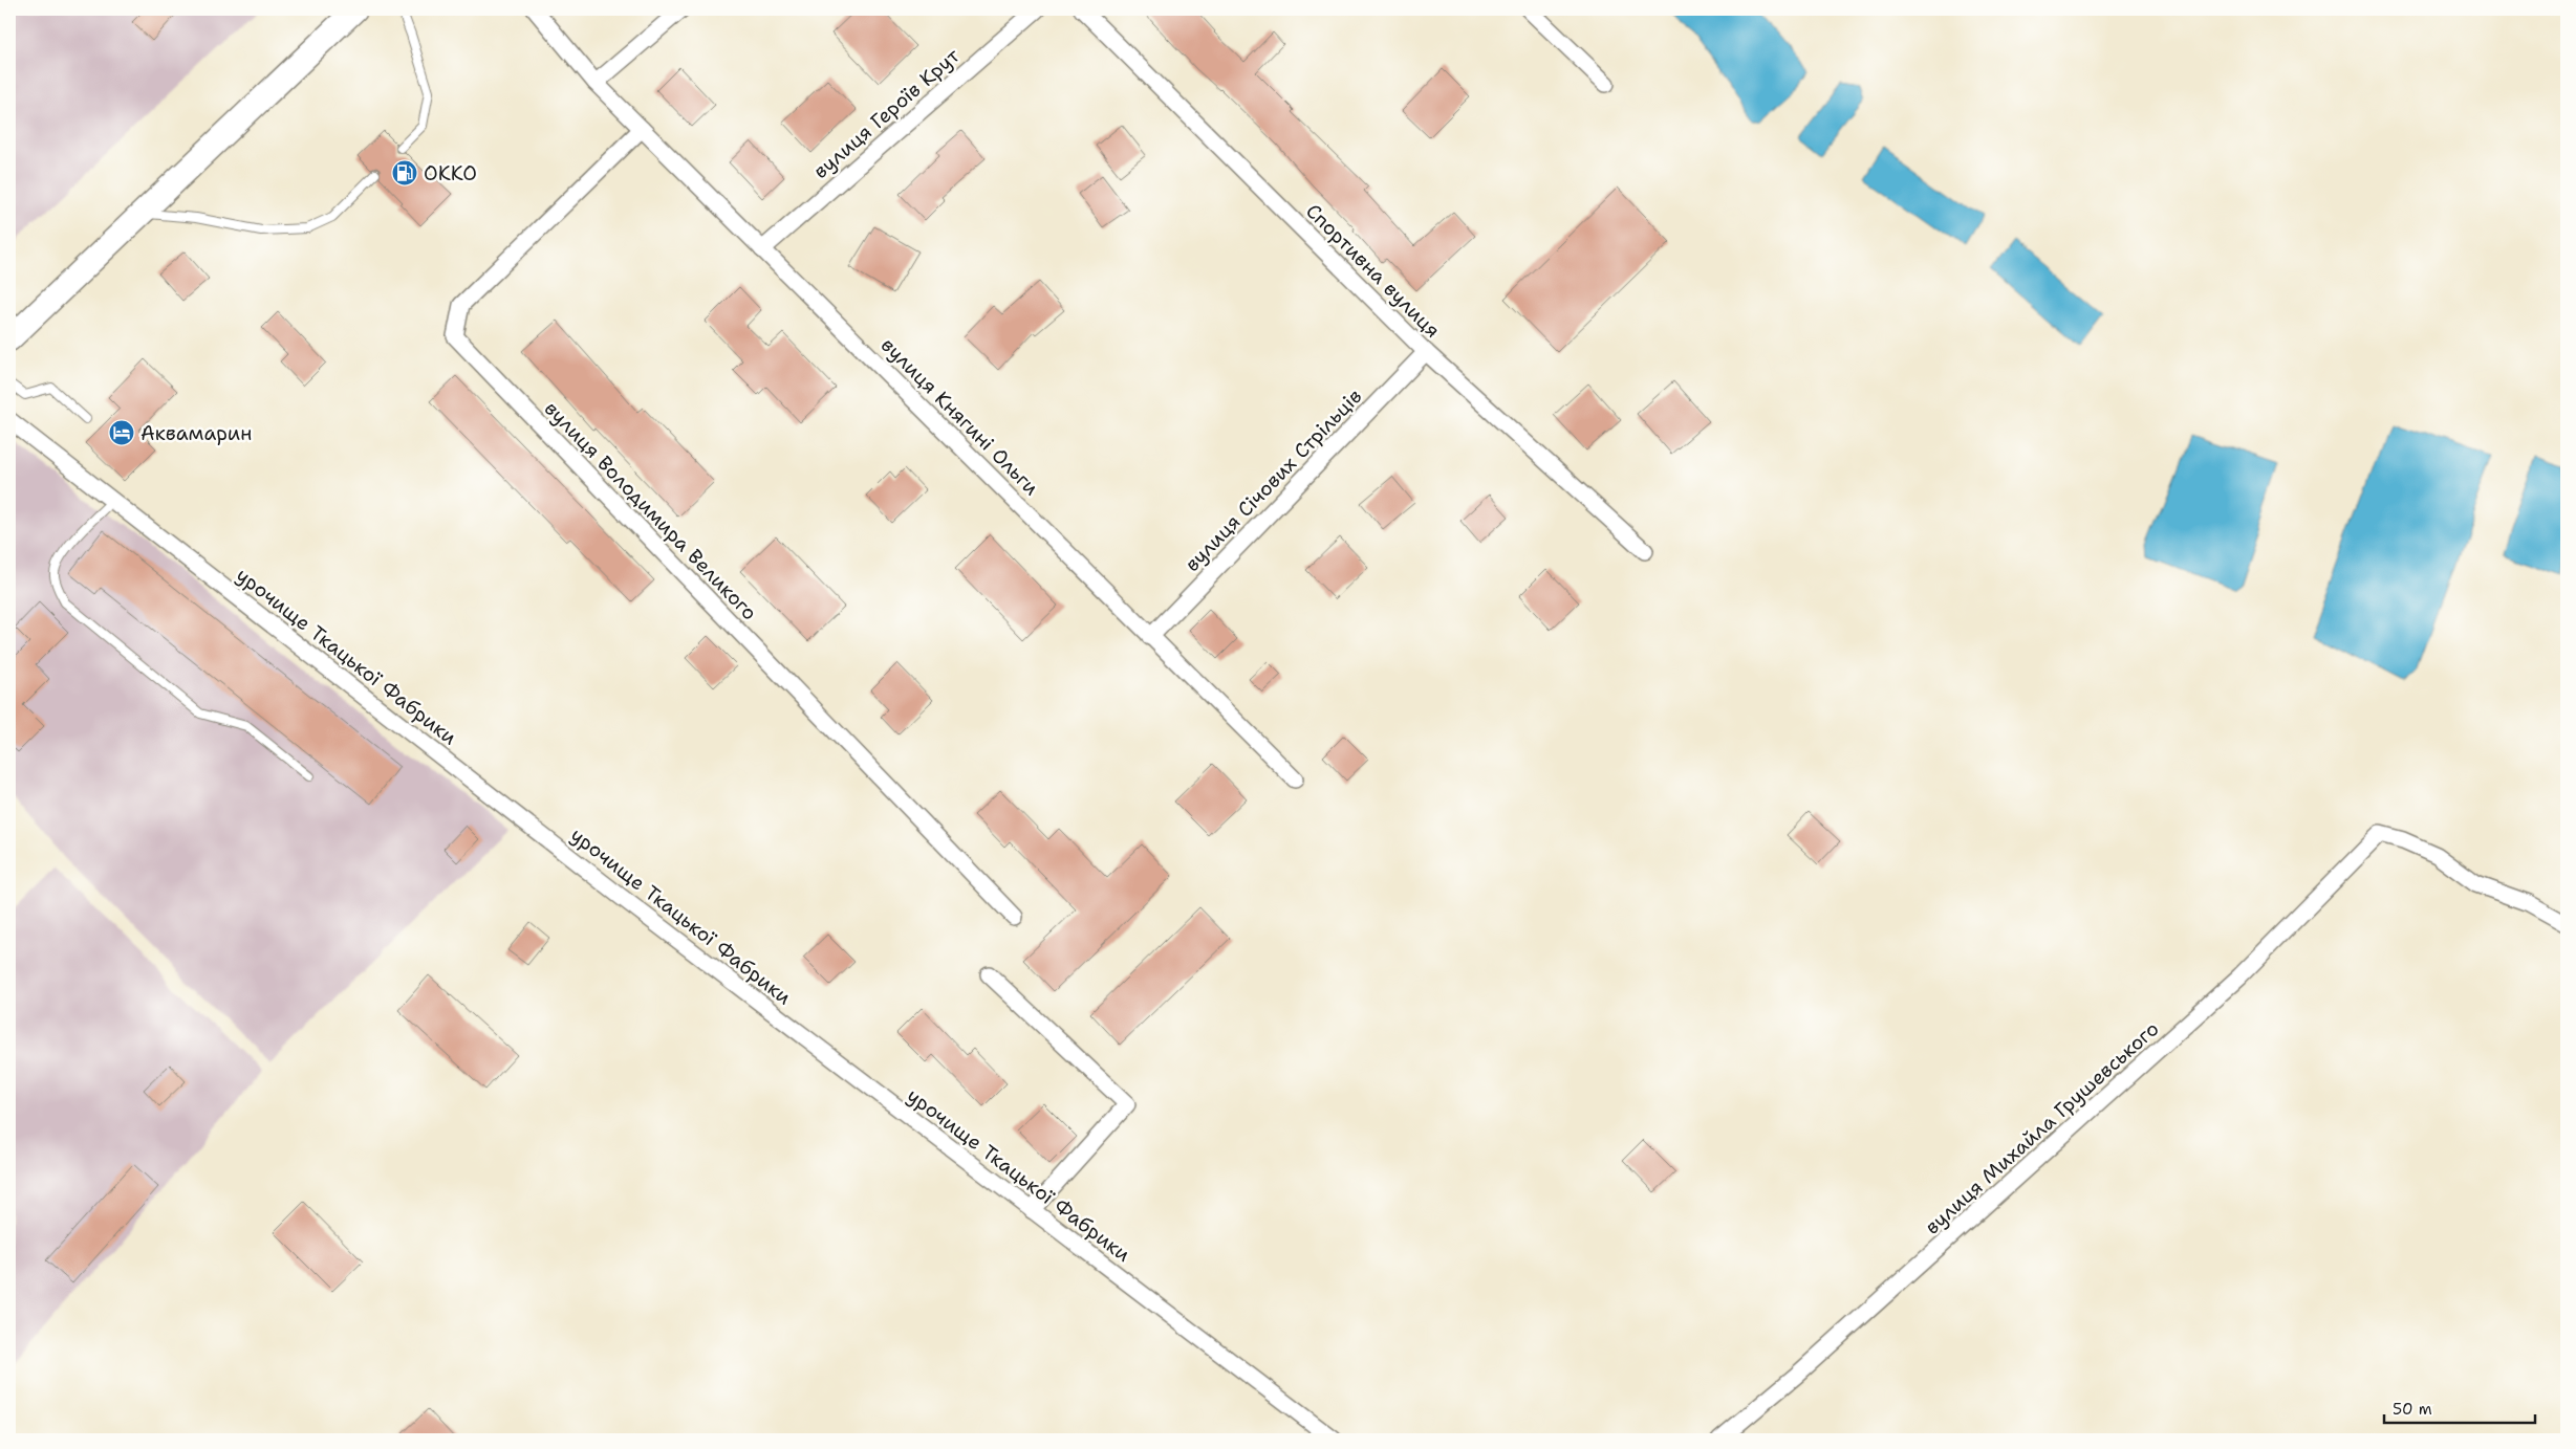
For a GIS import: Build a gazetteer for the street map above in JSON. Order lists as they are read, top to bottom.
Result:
{
  "streets": {
    "street": [
      "вулиця Героїв Крут",
      "Спортивна вулиця",
      "вулиця Княгині Ольги",
      "вулиця Січових Стрільців",
      "вулиця Володимира Великого",
      "урочище Ткацької Фабрики",
      "вулиця Михайла Грушевського"
    ]
  },
  "crossings": [
    ["вулиця Героїв Крут", "вулиця Княгині Ольги"],
    ["Спортивна вулиця", "вулиця Січових Стрільців"],
    ["вулиця Княгині Ольги", "вулиця Січових Стрільців"],
    ["вулиця Княгині Ольги", "вулиця Володимира Великого"]
  ],
  "places": {
    "fuel station": ["OKKO"],
    "hotel": ["Аквамарин"]
  },
  "scale_bar": "50 m"
}
